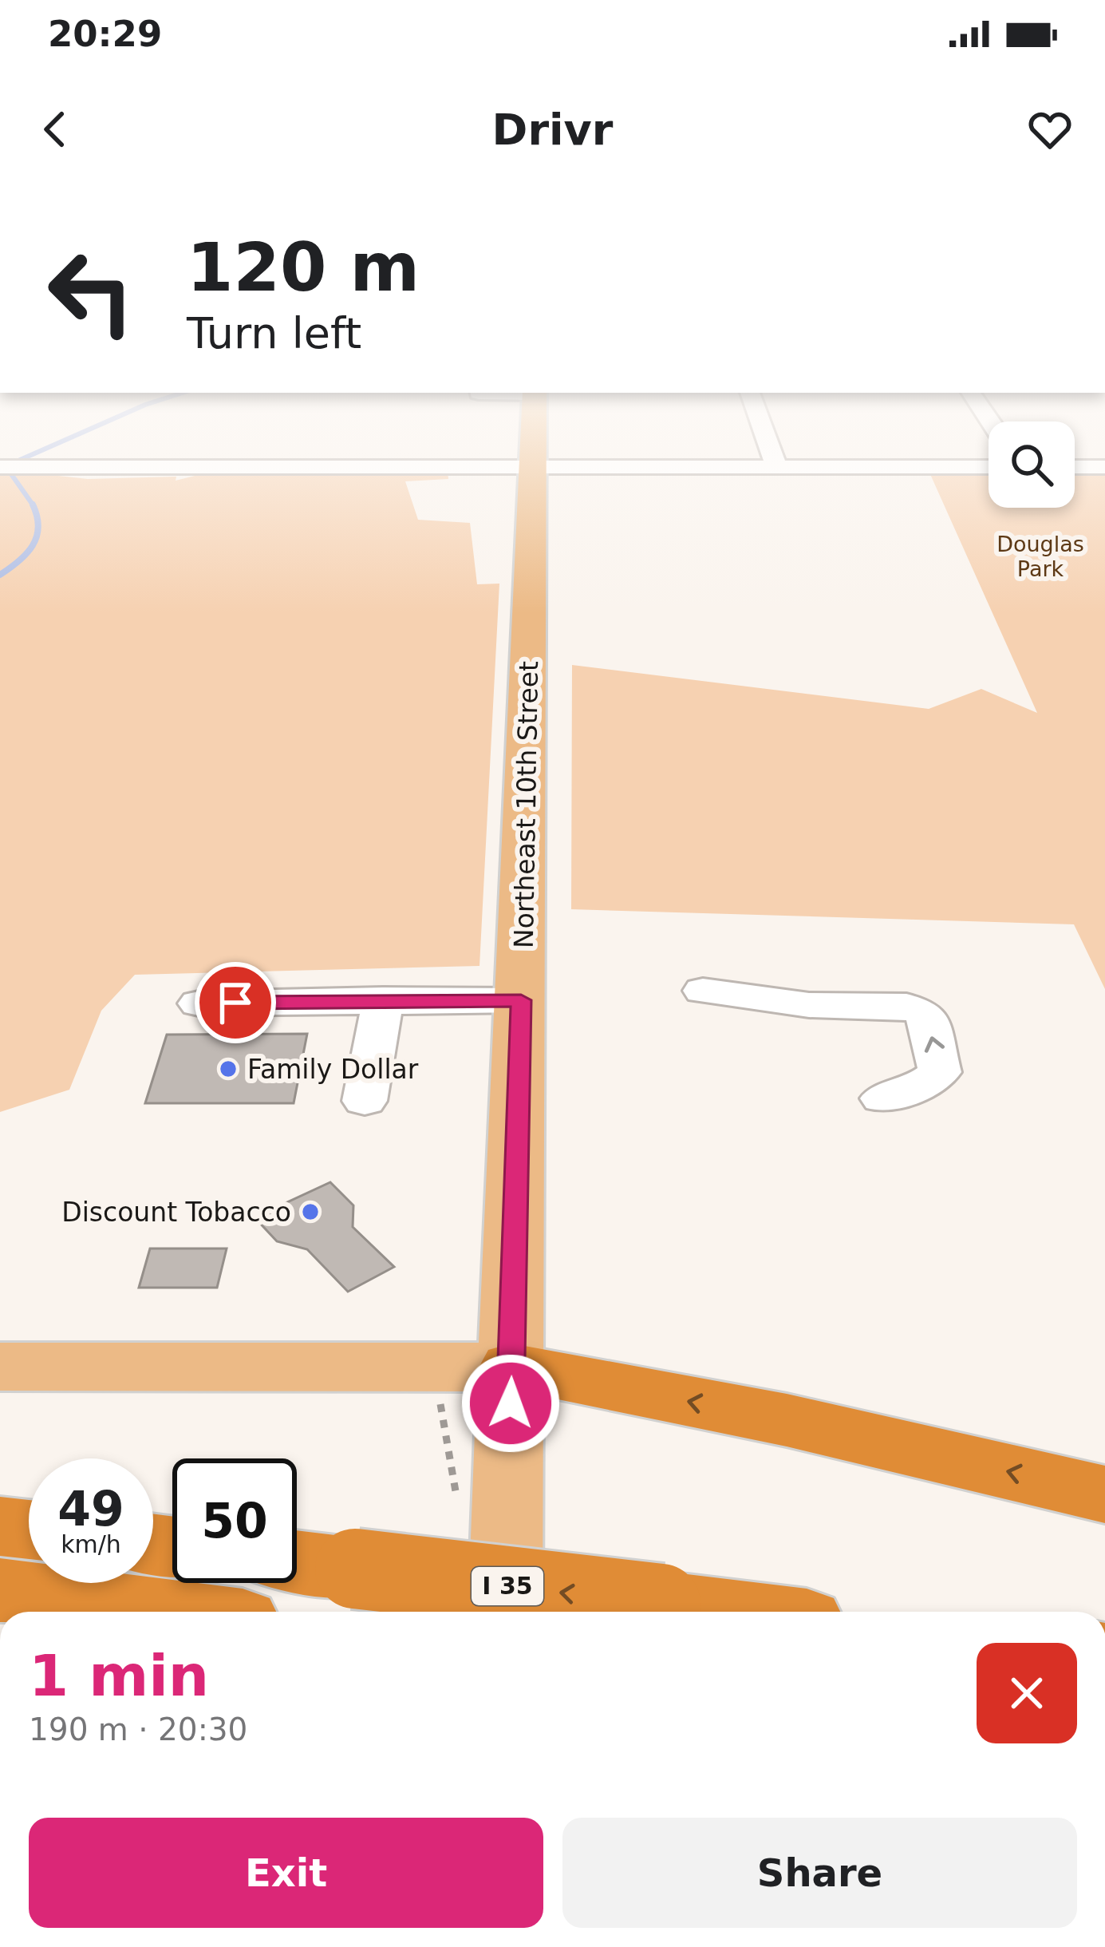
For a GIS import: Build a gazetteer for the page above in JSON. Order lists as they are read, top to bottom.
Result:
{
  "streets": {
    "highway": ["I 35"],
    "main road": ["Northeast 10th Street"]
  },
  "parks": ["Douglas Park"],
  "places": ["Family Dollar", "Discount Tobacco"],
  "page": {
    "status": "20:29",
    "header": "Drivr",
    "turn": ["120 m", "Turn left"],
    "speed": "49 km/h",
    "limit": "50",
    "heading": ["1 min", "190 m · 20:30"],
    "buttons": ["Exit", "Share"]
  }
}
